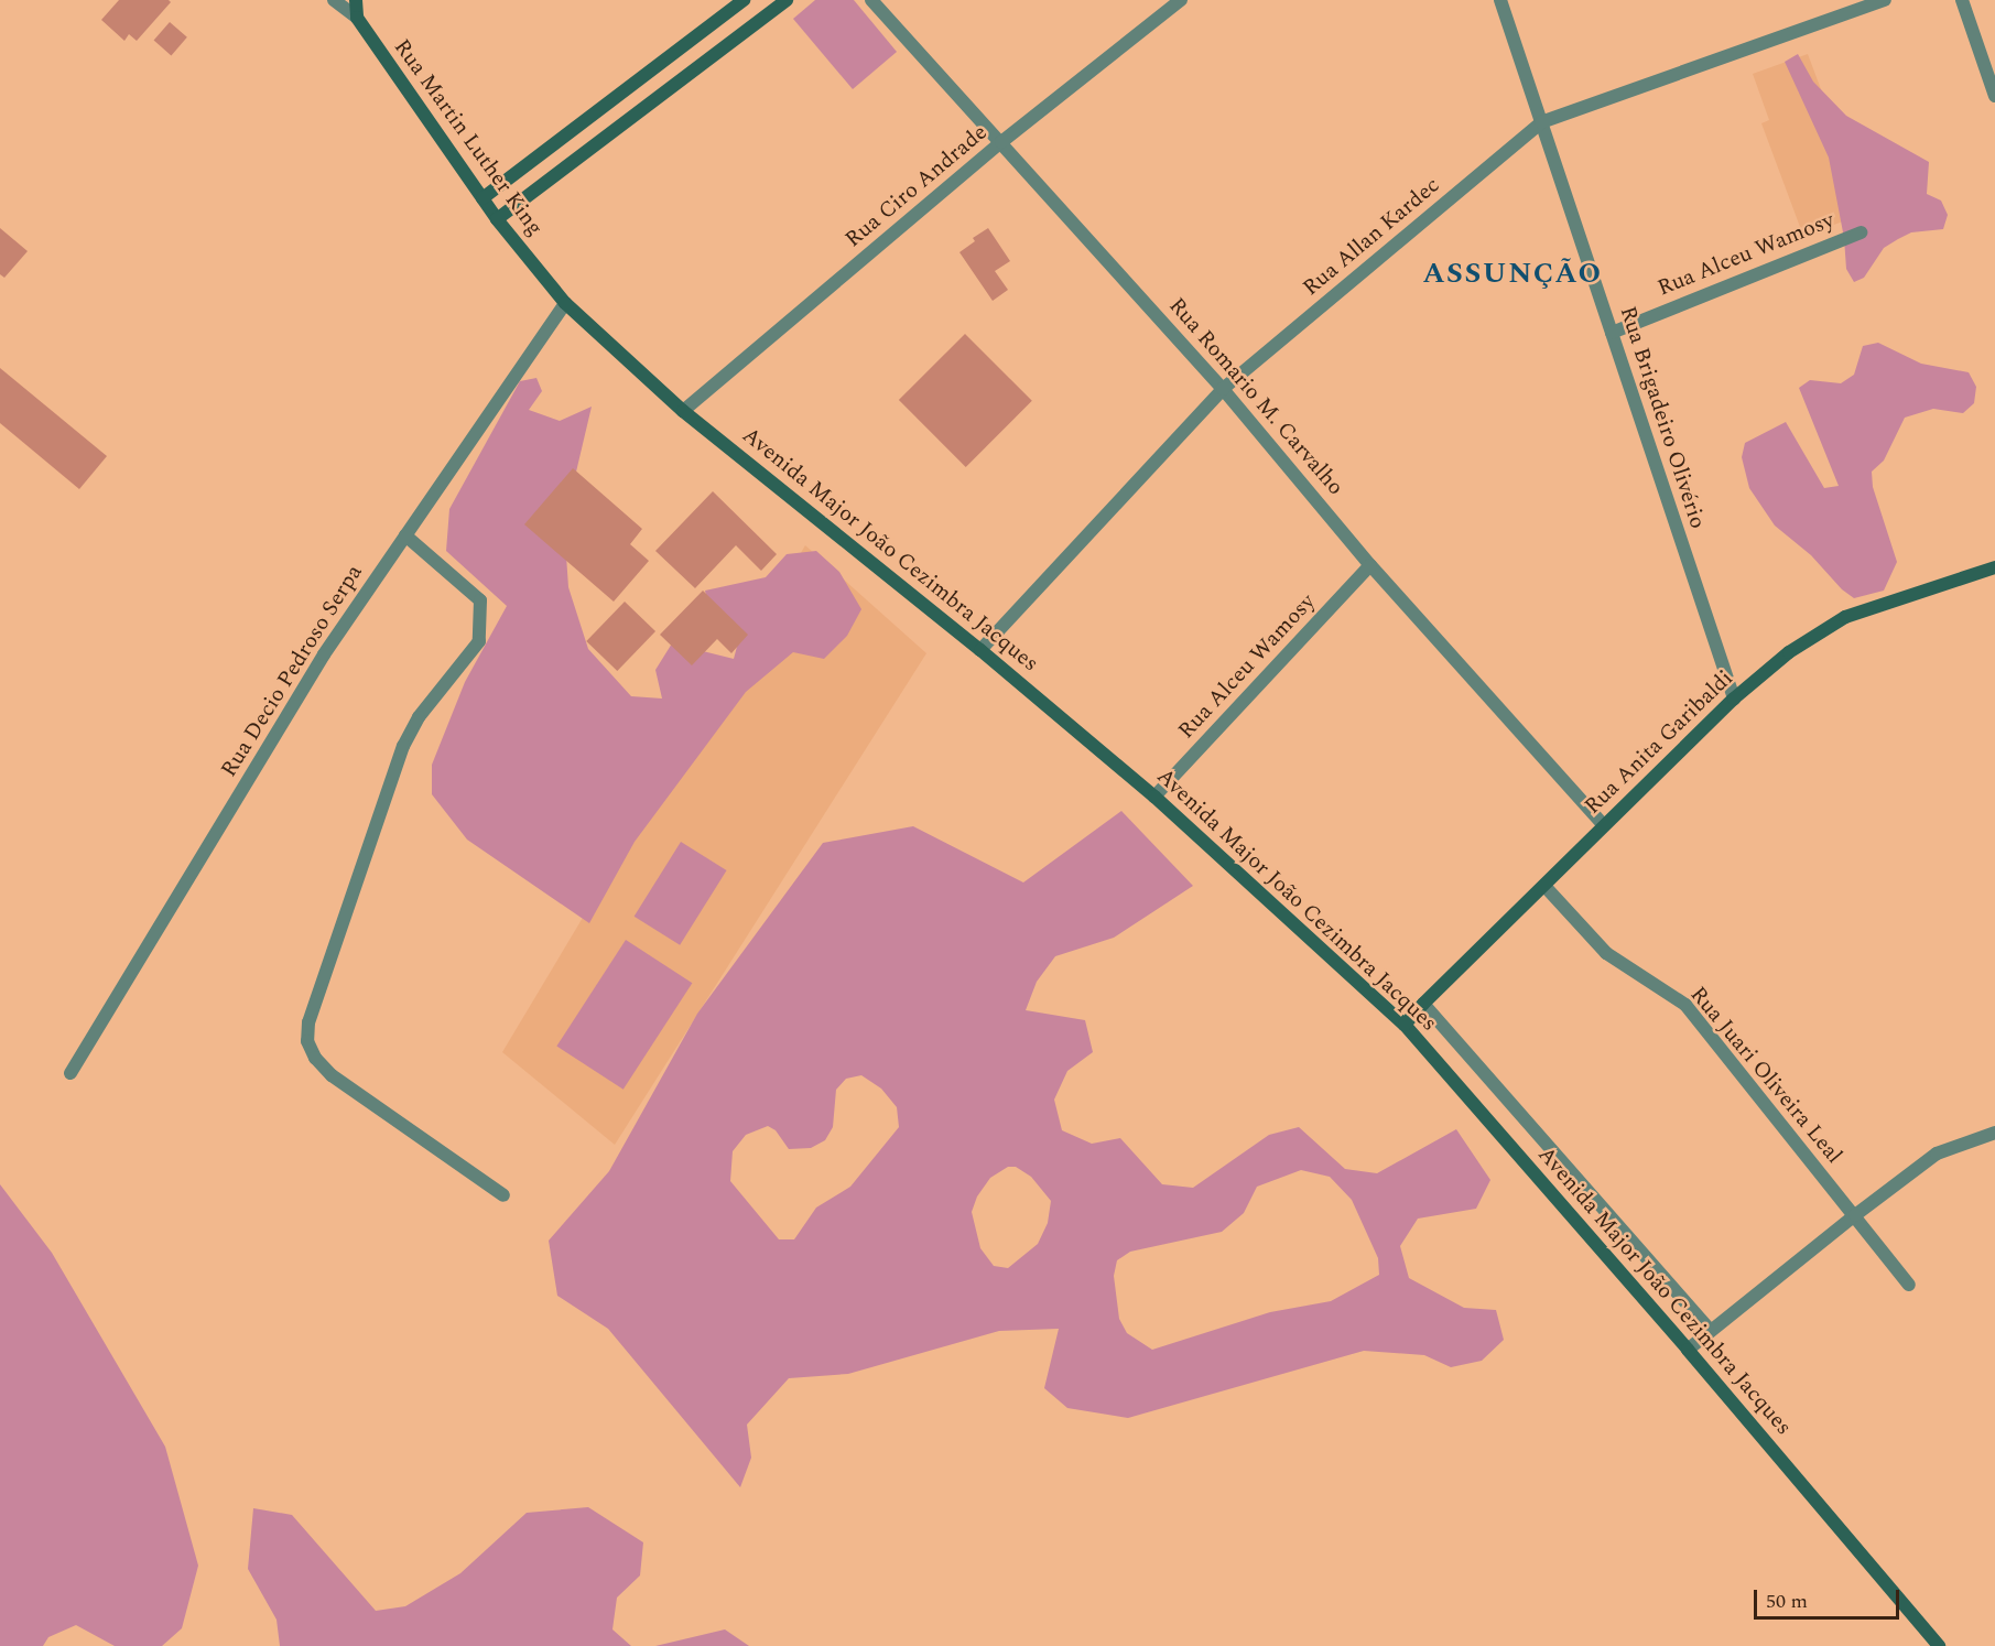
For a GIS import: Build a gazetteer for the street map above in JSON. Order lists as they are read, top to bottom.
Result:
{
  "streets": {
    "street": [
      "Rua Martin Luther King",
      "Rua Ciro Andrade",
      "Rua Allan Kardec",
      "Rua Alceu Wamosy",
      "Rua Romario M. Carvalho",
      "Rua Brigadeiro Olivério",
      "Avenida Major João Cezimbra Jacques",
      "Rua Decio Pedroso Serpa",
      "Rua Anita Garibaldi",
      "Rua Juari Oliveira Leal"
    ]
  },
  "crossings": [
    ["Rua Martin Luther King", "Avenida Major João Cezimbra Jacques"],
    ["Rua Martin Luther King", "Rua Decio Pedroso Serpa"],
    ["Rua Ciro Andrade", "Rua Romario M. Carvalho"],
    ["Rua Ciro Andrade", "Avenida Major João Cezimbra Jacques"],
    ["Rua Allan Kardec", "Rua Romario M. Carvalho"],
    ["Rua Allan Kardec", "Rua Brigadeiro Olivério"],
    ["Rua Allan Kardec", "Avenida Major João Cezimbra Jacques"],
    ["Rua Alceu Wamosy", "Rua Romario M. Carvalho"],
    ["Rua Alceu Wamosy", "Rua Brigadeiro Olivério"],
    ["Rua Alceu Wamosy", "Avenida Major João Cezimbra Jacques"],
    ["Rua Romario M. Carvalho", "Rua Anita Garibaldi"],
    ["Rua Brigadeiro Olivério", "Rua Anita Garibaldi"],
    ["Avenida Major João Cezimbra Jacques", "Rua Decio Pedroso Serpa"],
    ["Avenida Major João Cezimbra Jacques", "Rua Anita Garibaldi"],
    ["Rua Anita Garibaldi", "Rua Juari Oliveira Leal"]
  ],
  "districts": ["ASSUNÇÃO"],
  "scale_bar": "50 m"
}
